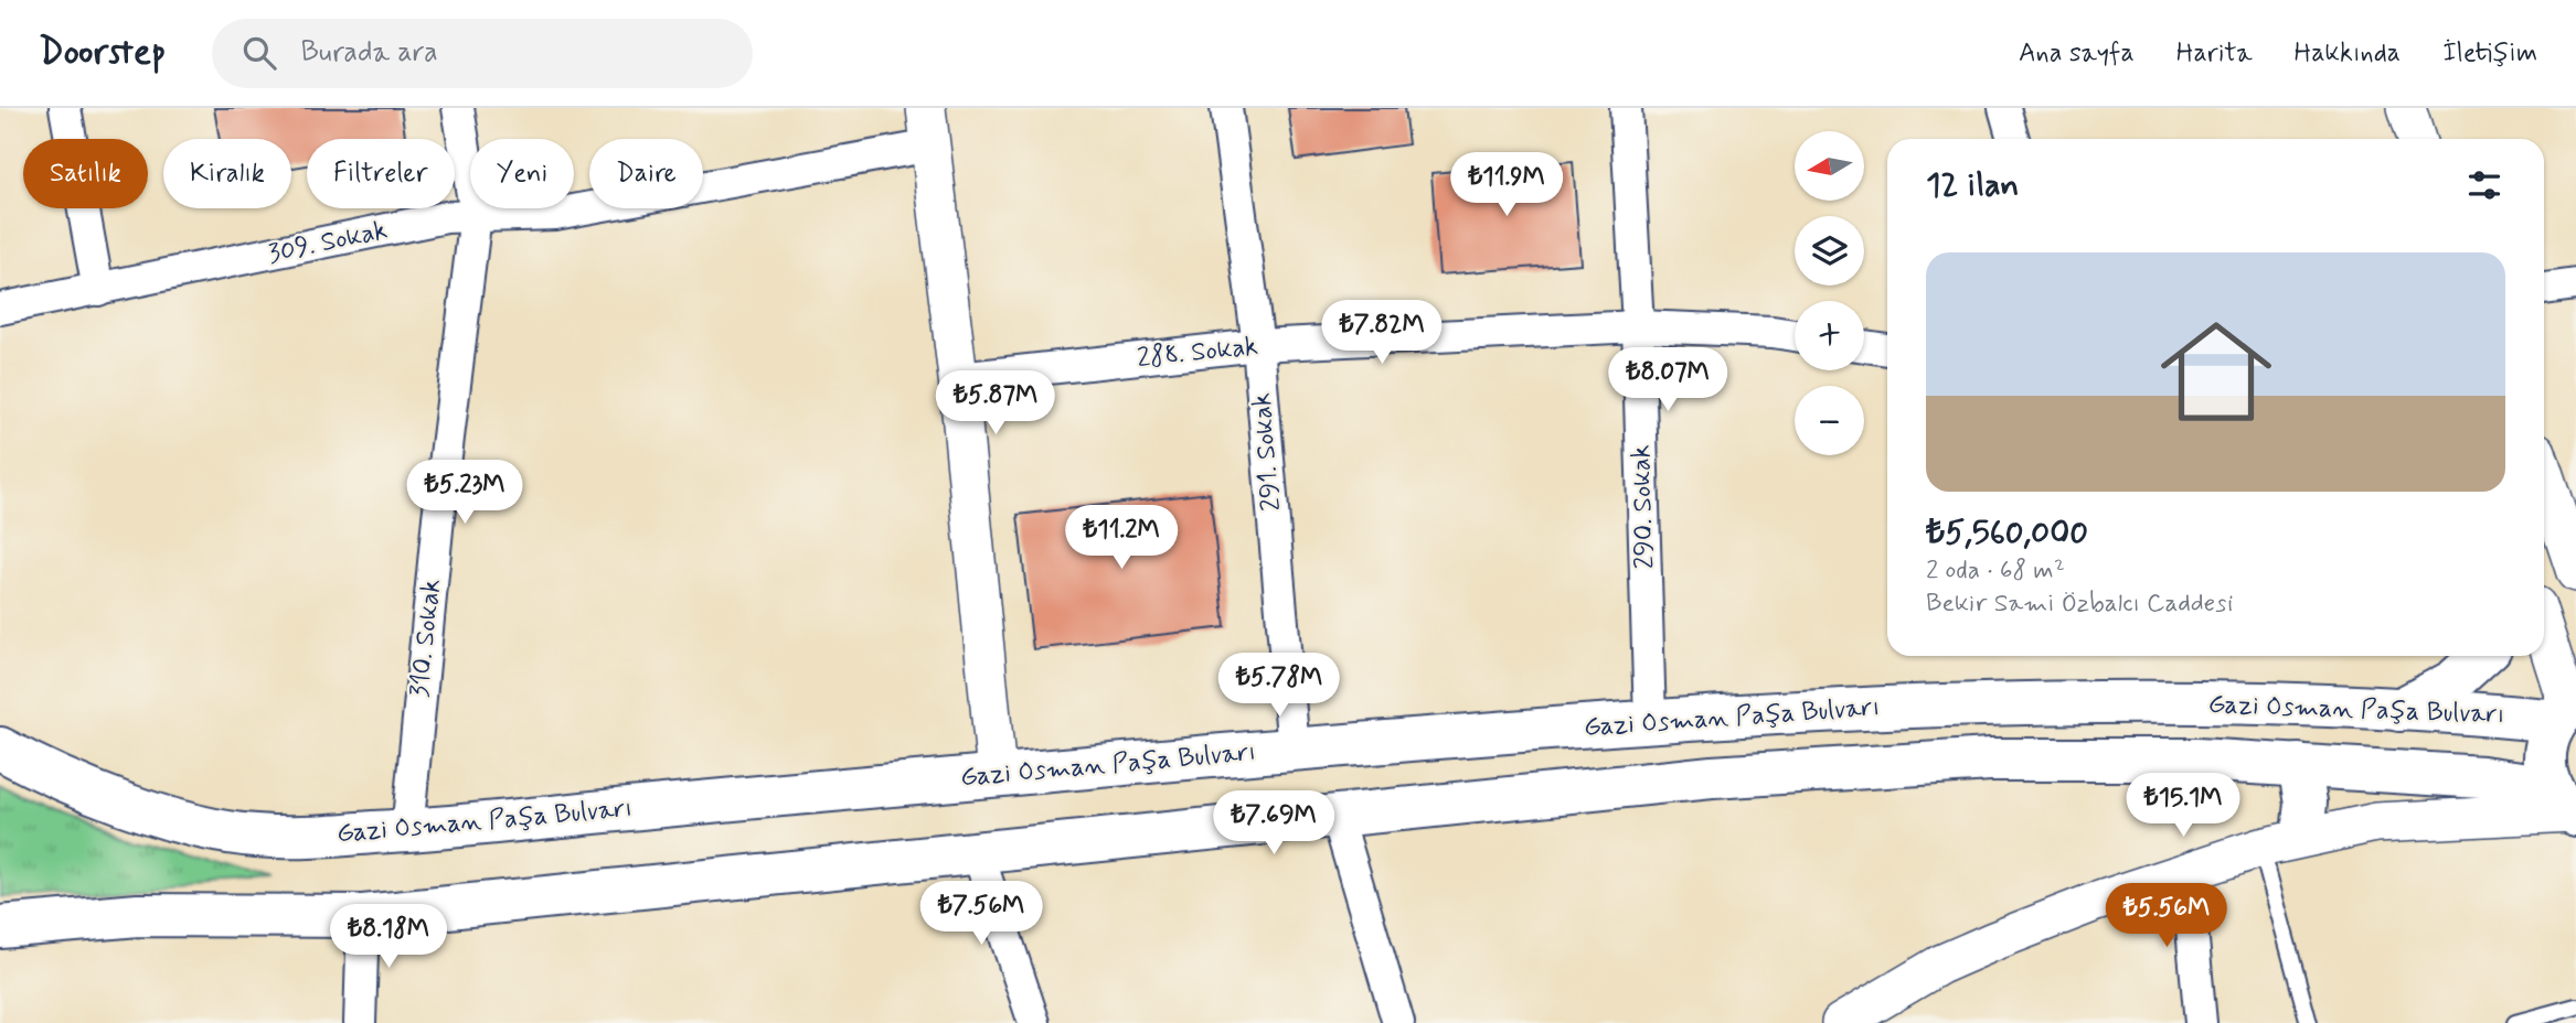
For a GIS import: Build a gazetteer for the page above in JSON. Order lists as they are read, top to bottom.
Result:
{
  "streets": {
    "main road": ["Gazi Osman Paşa Bulvarı"],
    "street": [
      "309. Sokak",
      "288. Sokak",
      "291. Sokak",
      "290. Sokak",
      "310. Sokak"
    ]
  },
  "crossings": [
    ["309. Sokak", "310. Sokak"],
    ["288. Sokak", "291. Sokak"],
    ["288. Sokak", "290. Sokak"],
    ["291. Sokak", "Gazi Osman Paşa Bulvarı"],
    ["290. Sokak", "Gazi Osman Paşa Bulvarı"],
    ["310. Sokak", "Gazi Osman Paşa Bulvarı"]
  ],
  "north": "left",
  "page": {
    "header": "Doorstep",
    "search": "Burada ara",
    "nav": [
      "Ana sayfa",
      "Harita",
      "Hakkında",
      "İletişim"
    ],
    "map_buttons": ["+", "−"],
    "chip": [
      "Satılık",
      "Kiralık",
      "Filtreler",
      "Yeni",
      "Daire"
    ],
    "heading": "12 ilan",
    "price": [
      "₺11.9M",
      "₺7.82M",
      "₺8.07M",
      "₺5.87M",
      "₺5.23M",
      "₺11.2M",
      "₺5.78M",
      "₺15.1M",
      "₺7.69M",
      "₺7.56M",
      "₺5.56M",
      "₺8.18M"
    ],
    "list": [
      {
        "name": "₺5,560,000",
        "note": "2 oda · 68 m² · Bekir Sami Özbalcı Caddesi"
      }
    ]
  }
}
